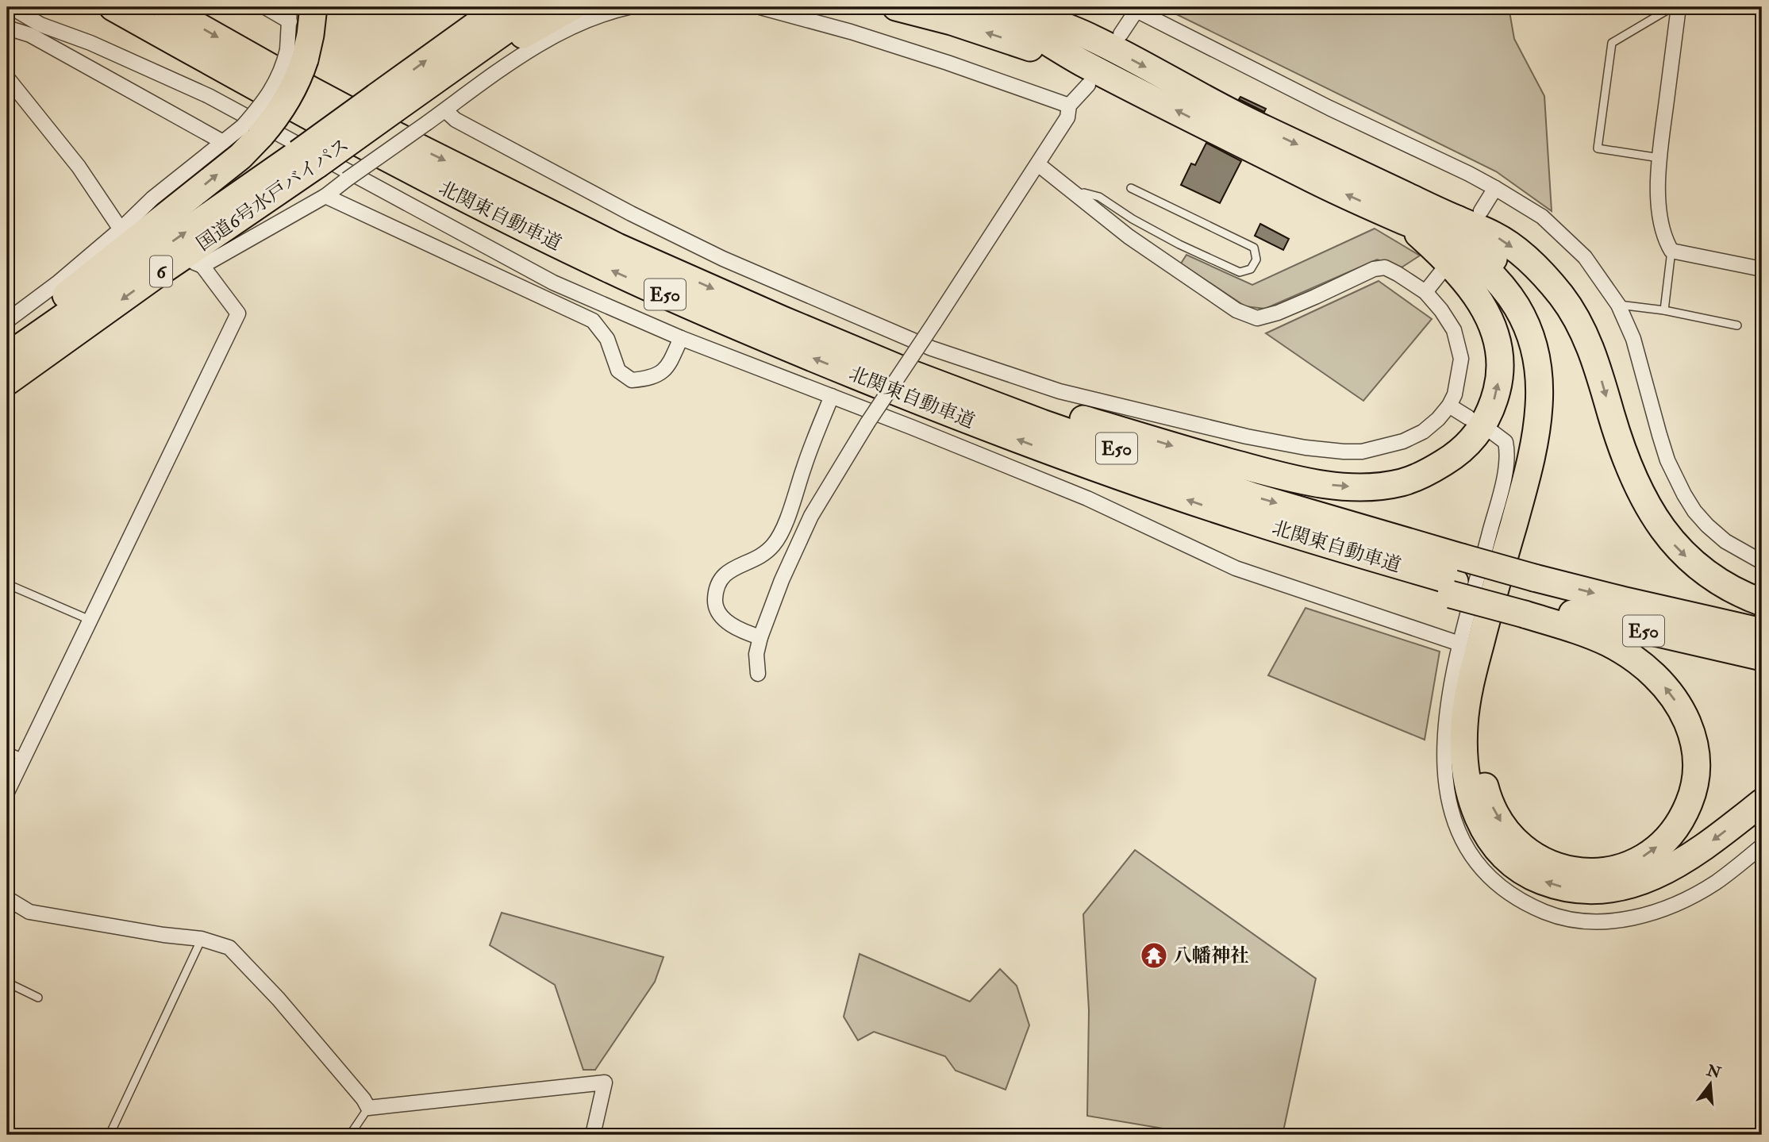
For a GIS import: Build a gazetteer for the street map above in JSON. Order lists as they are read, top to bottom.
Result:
{
  "streets": {
    "highway": [
      "国道6号水戸バイパス",
      "北関東自動車道",
      "6",
      "E50"
    ]
  },
  "places": {
    "temple": ["八幡神社"]
  },
  "north": "top"
}
